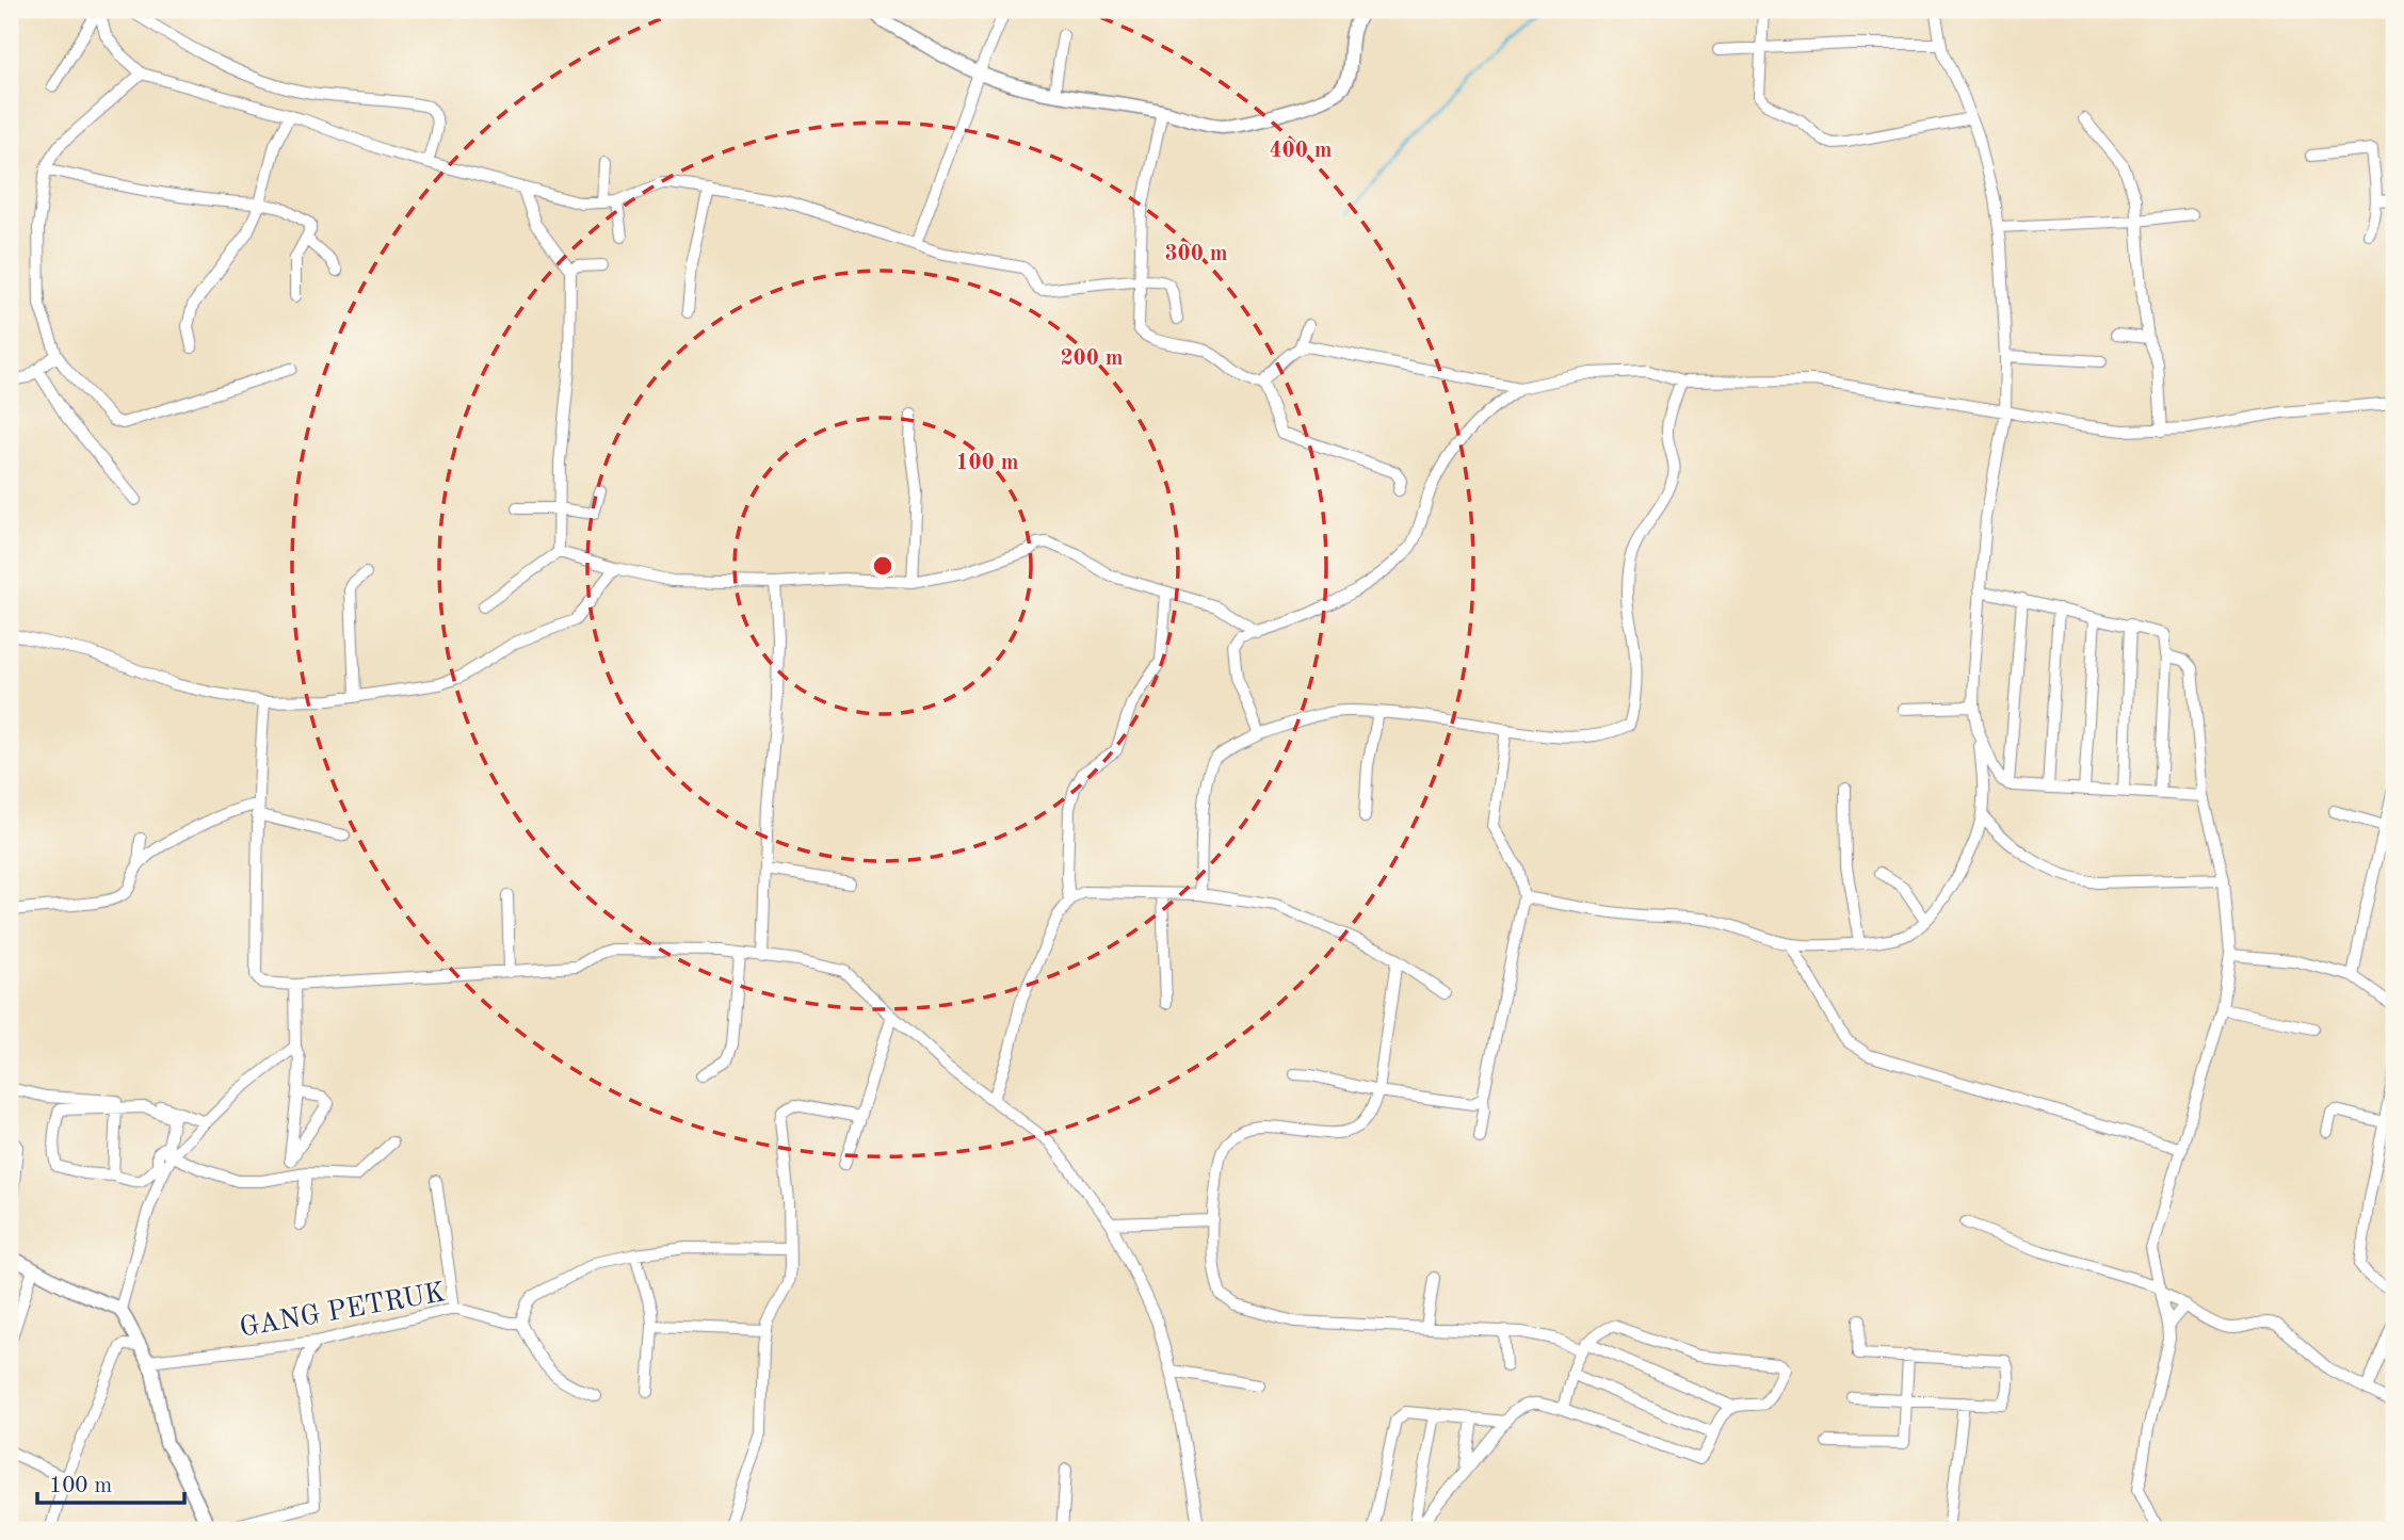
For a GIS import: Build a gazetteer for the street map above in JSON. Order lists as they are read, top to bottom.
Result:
{
  "streets": {
    "street": ["GANG PETRUK"]
  },
  "scale_bar": "100 m",
  "rings": [
    "400 m",
    "300 m",
    "200 m",
    "100 m"
  ]
}
